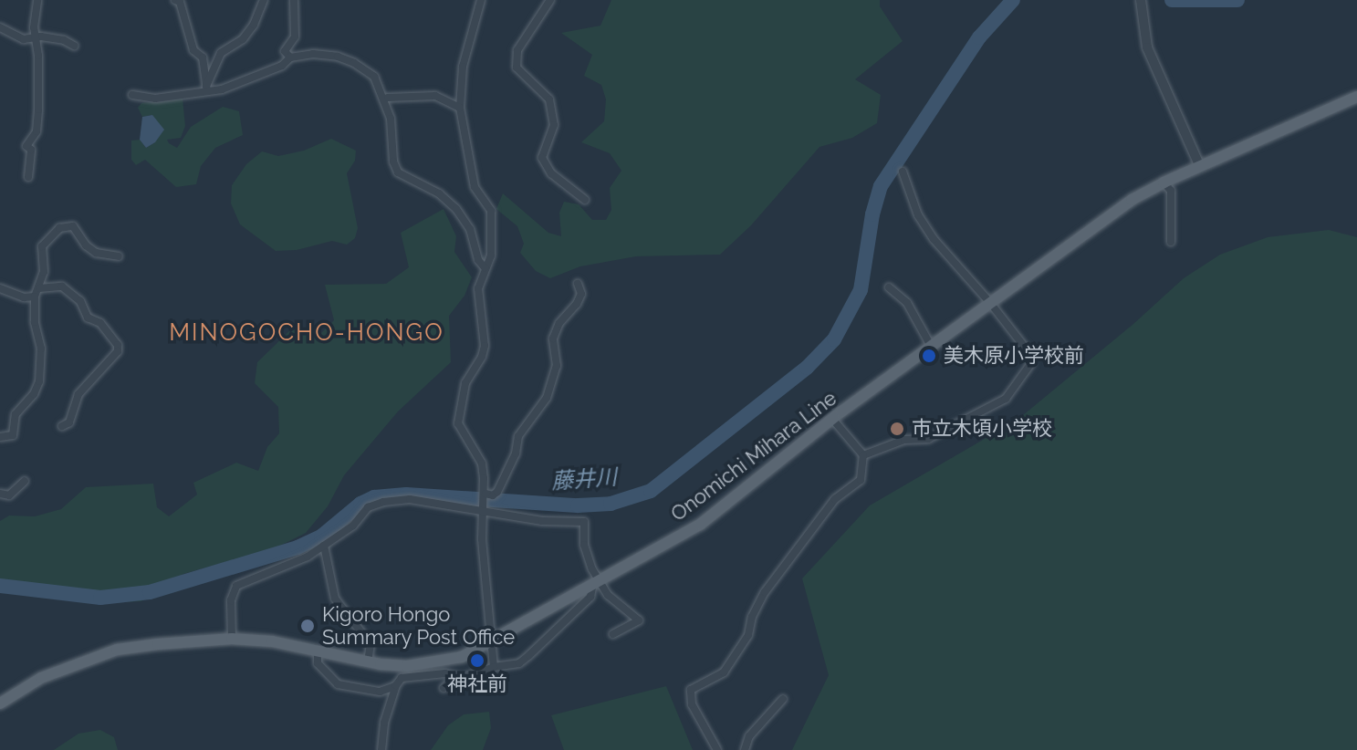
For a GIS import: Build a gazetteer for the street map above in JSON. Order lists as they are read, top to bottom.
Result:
{
  "streets": {
    "main road": ["Onomichi Mihara Line"]
  },
  "districts": ["MINOGOCHO-HONGO"],
  "water": ["藤井川"],
  "places": [
    "美木原小学校前",
    "市立木頃小学校",
    "Kigoro Hongo Summary Post Office",
    "神社前"
  ]
}
